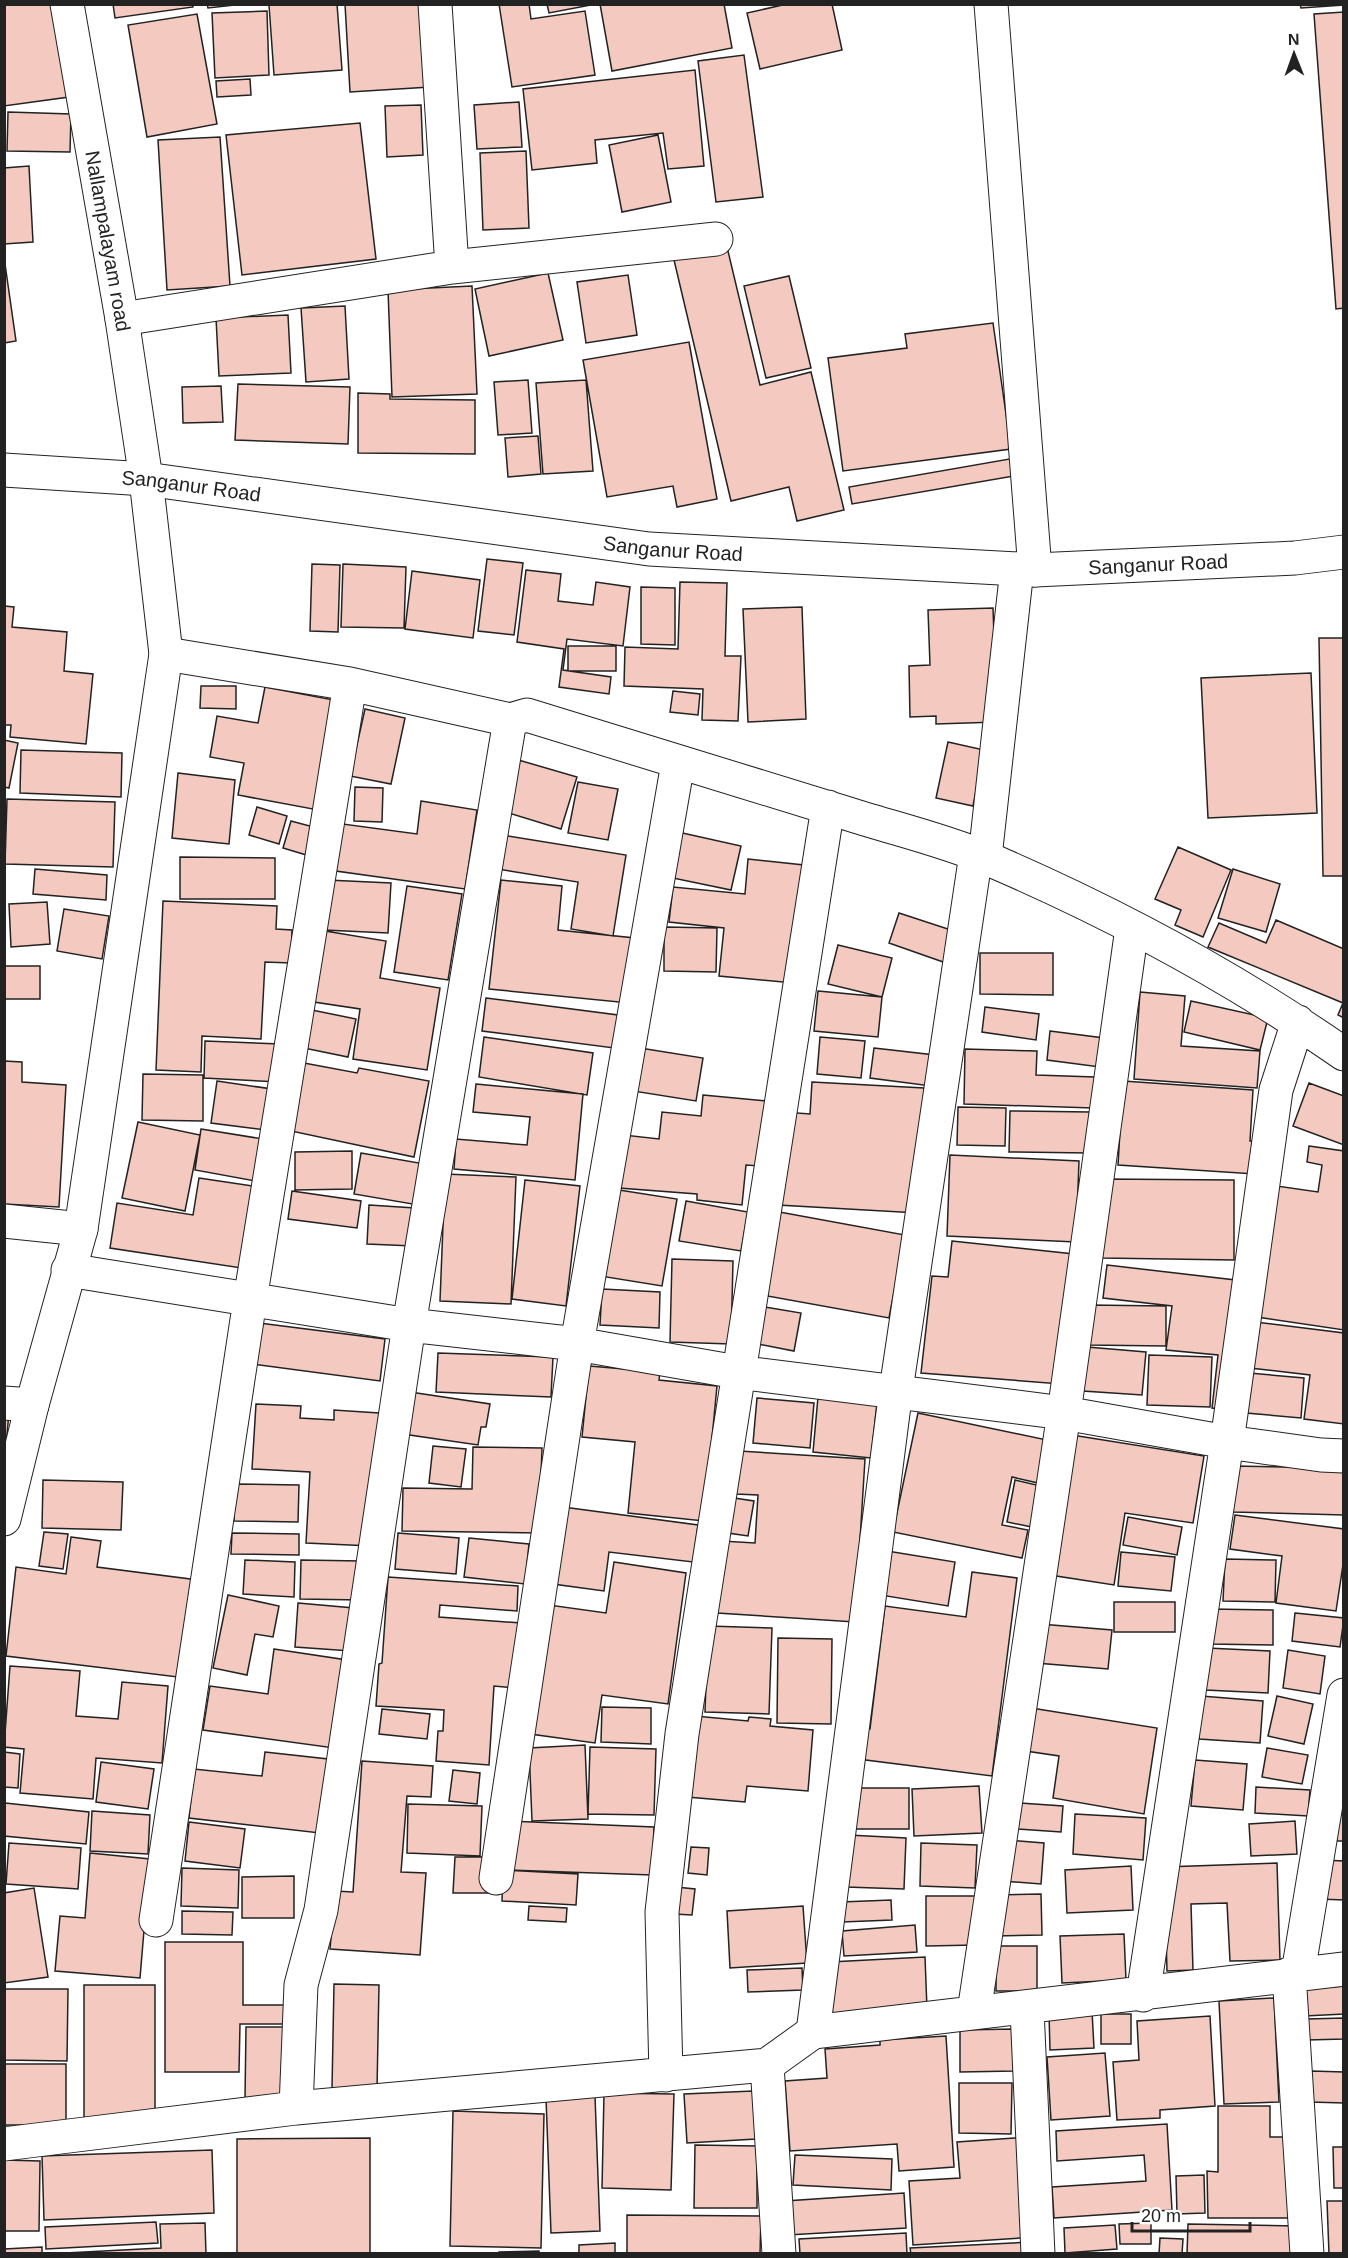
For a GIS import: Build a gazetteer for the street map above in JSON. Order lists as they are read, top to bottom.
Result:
{
  "streets": {
    "street": ["Nallampalayam road", "Sanganur Road"]
  },
  "crossings": [
    ["Nallampalayam road", "Sanganur Road"]
  ],
  "scale_bar": "20 m",
  "north": "top"
}
